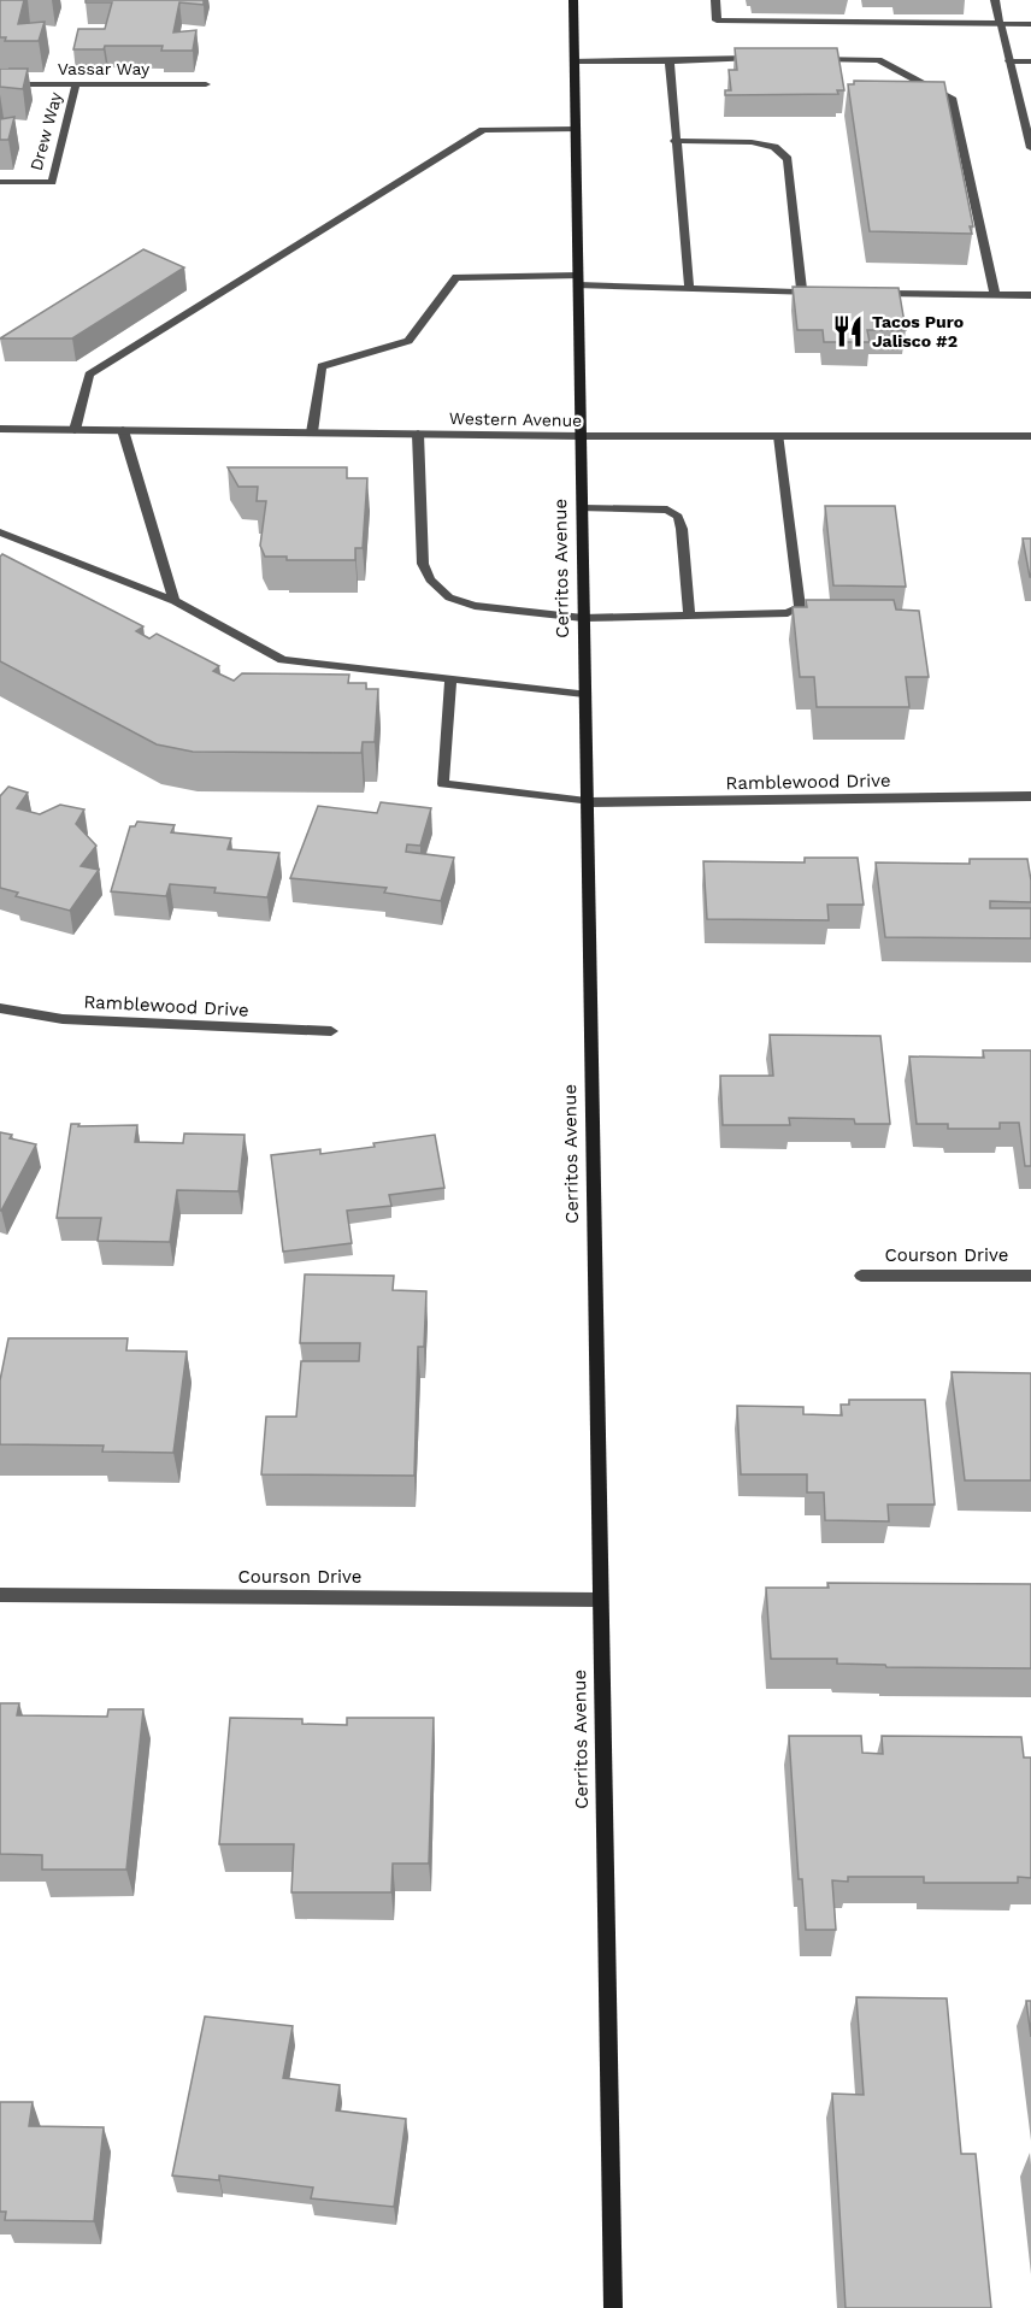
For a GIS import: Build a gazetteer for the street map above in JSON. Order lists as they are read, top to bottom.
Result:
{
  "streets": {
    "main road": ["Cerritos Avenue"],
    "street": [
      "Vassar Way",
      "Drew Way",
      "Western Avenue",
      "Ramblewood Drive",
      "Courson Drive"
    ]
  },
  "crossings": [
    ["Vassar Way", "Drew Way"],
    ["Western Avenue", "Cerritos Avenue"],
    ["Cerritos Avenue", "Ramblewood Drive"],
    ["Cerritos Avenue", "Courson Drive"]
  ],
  "places": {
    "restaurant": ["Tacos Puro Jalisco #2"]
  }
}
